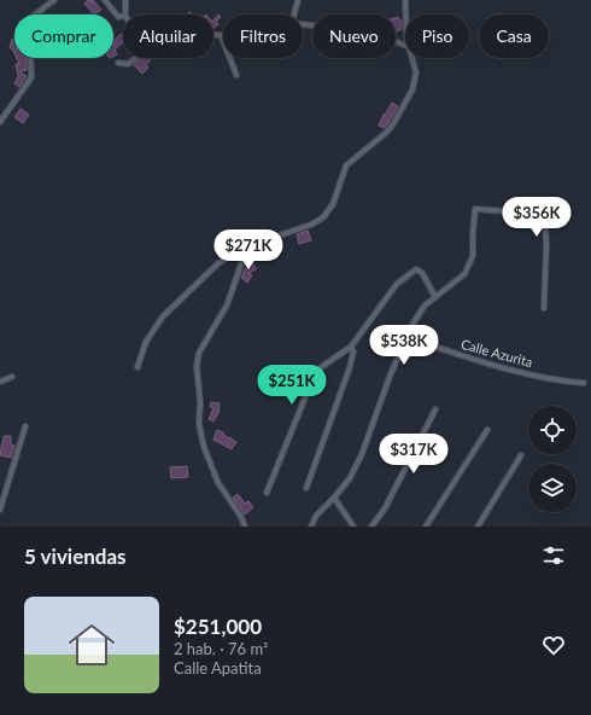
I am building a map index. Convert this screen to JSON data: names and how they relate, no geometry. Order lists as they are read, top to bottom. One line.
{"streets":{"street":["Calle Azurita"]},"page":{"chip":["Comprar","Alquilar","Filtros","Nuevo","Piso","Casa"],"price":["$356K","$271K","$538K","$251K","$317K"],"heading":"5 viviendas","list":[{"name":"$251,000","note":"2 hab. · 76 m² · Calle Apatita"}]}}
